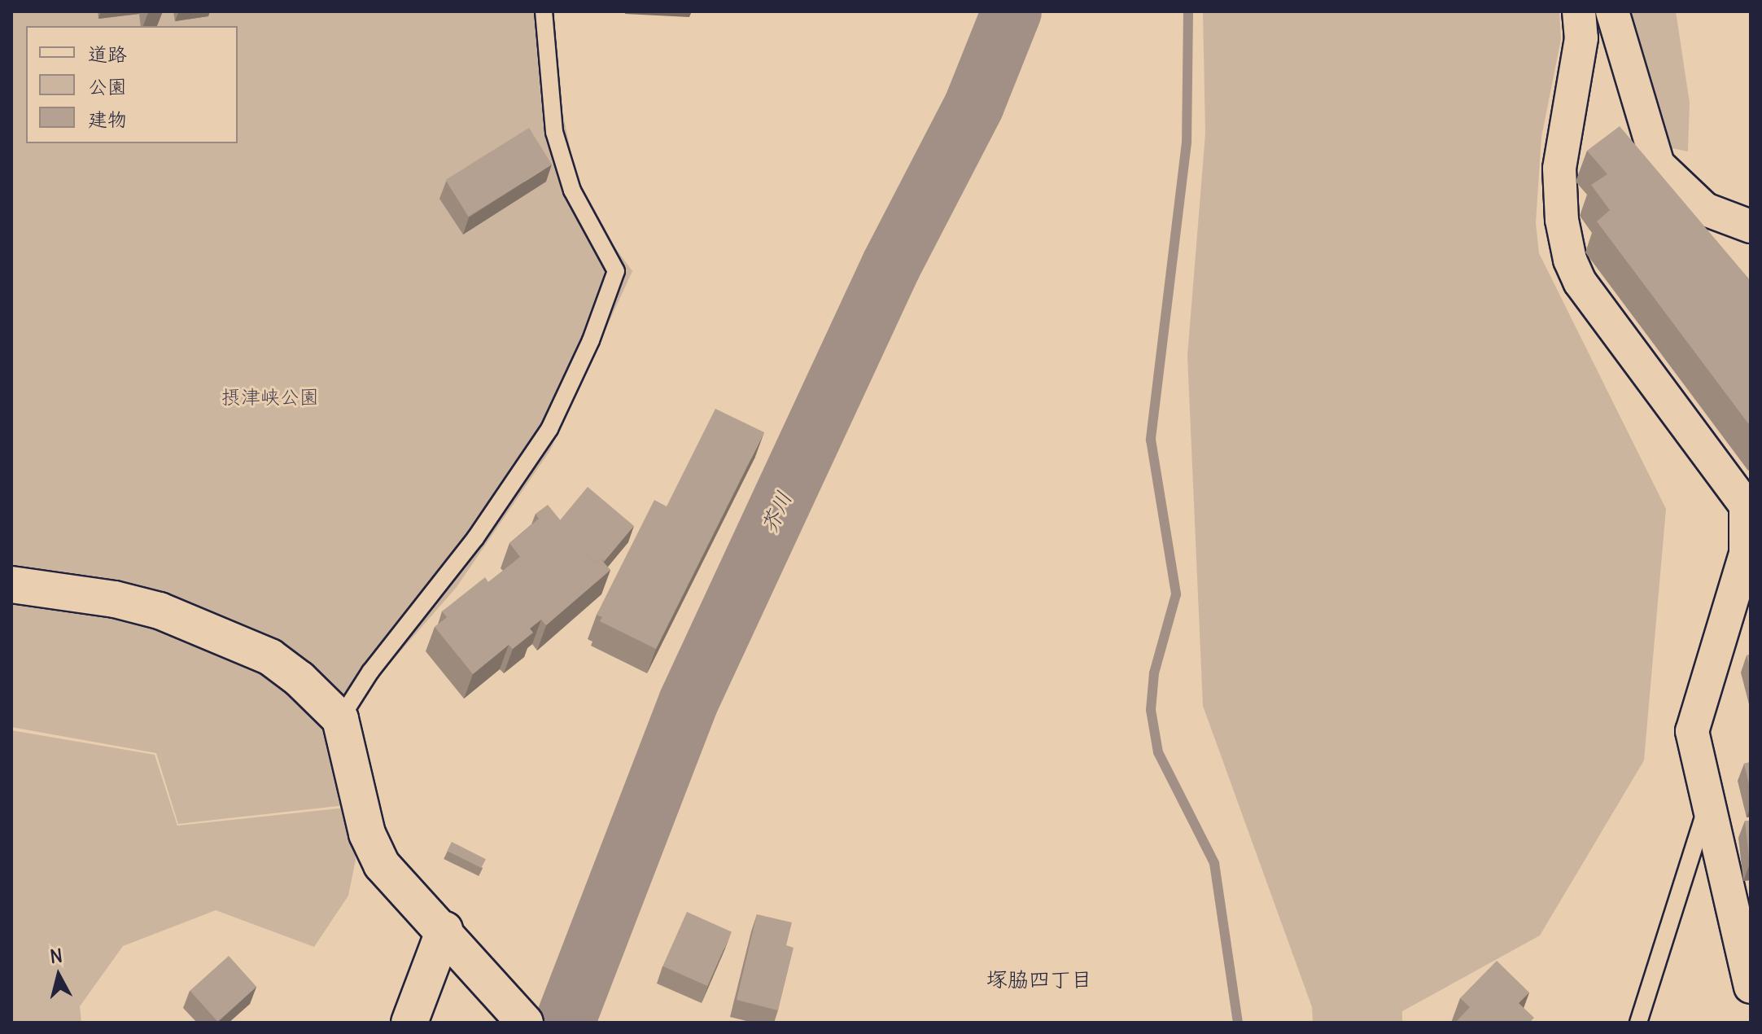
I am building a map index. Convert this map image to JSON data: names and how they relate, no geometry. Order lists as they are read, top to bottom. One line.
{"districts":["塚脇四丁目"],"water":["芥川"],"parks":["摂津峡公園"],"legend":["道路","公園","建物"],"north":"top"}
